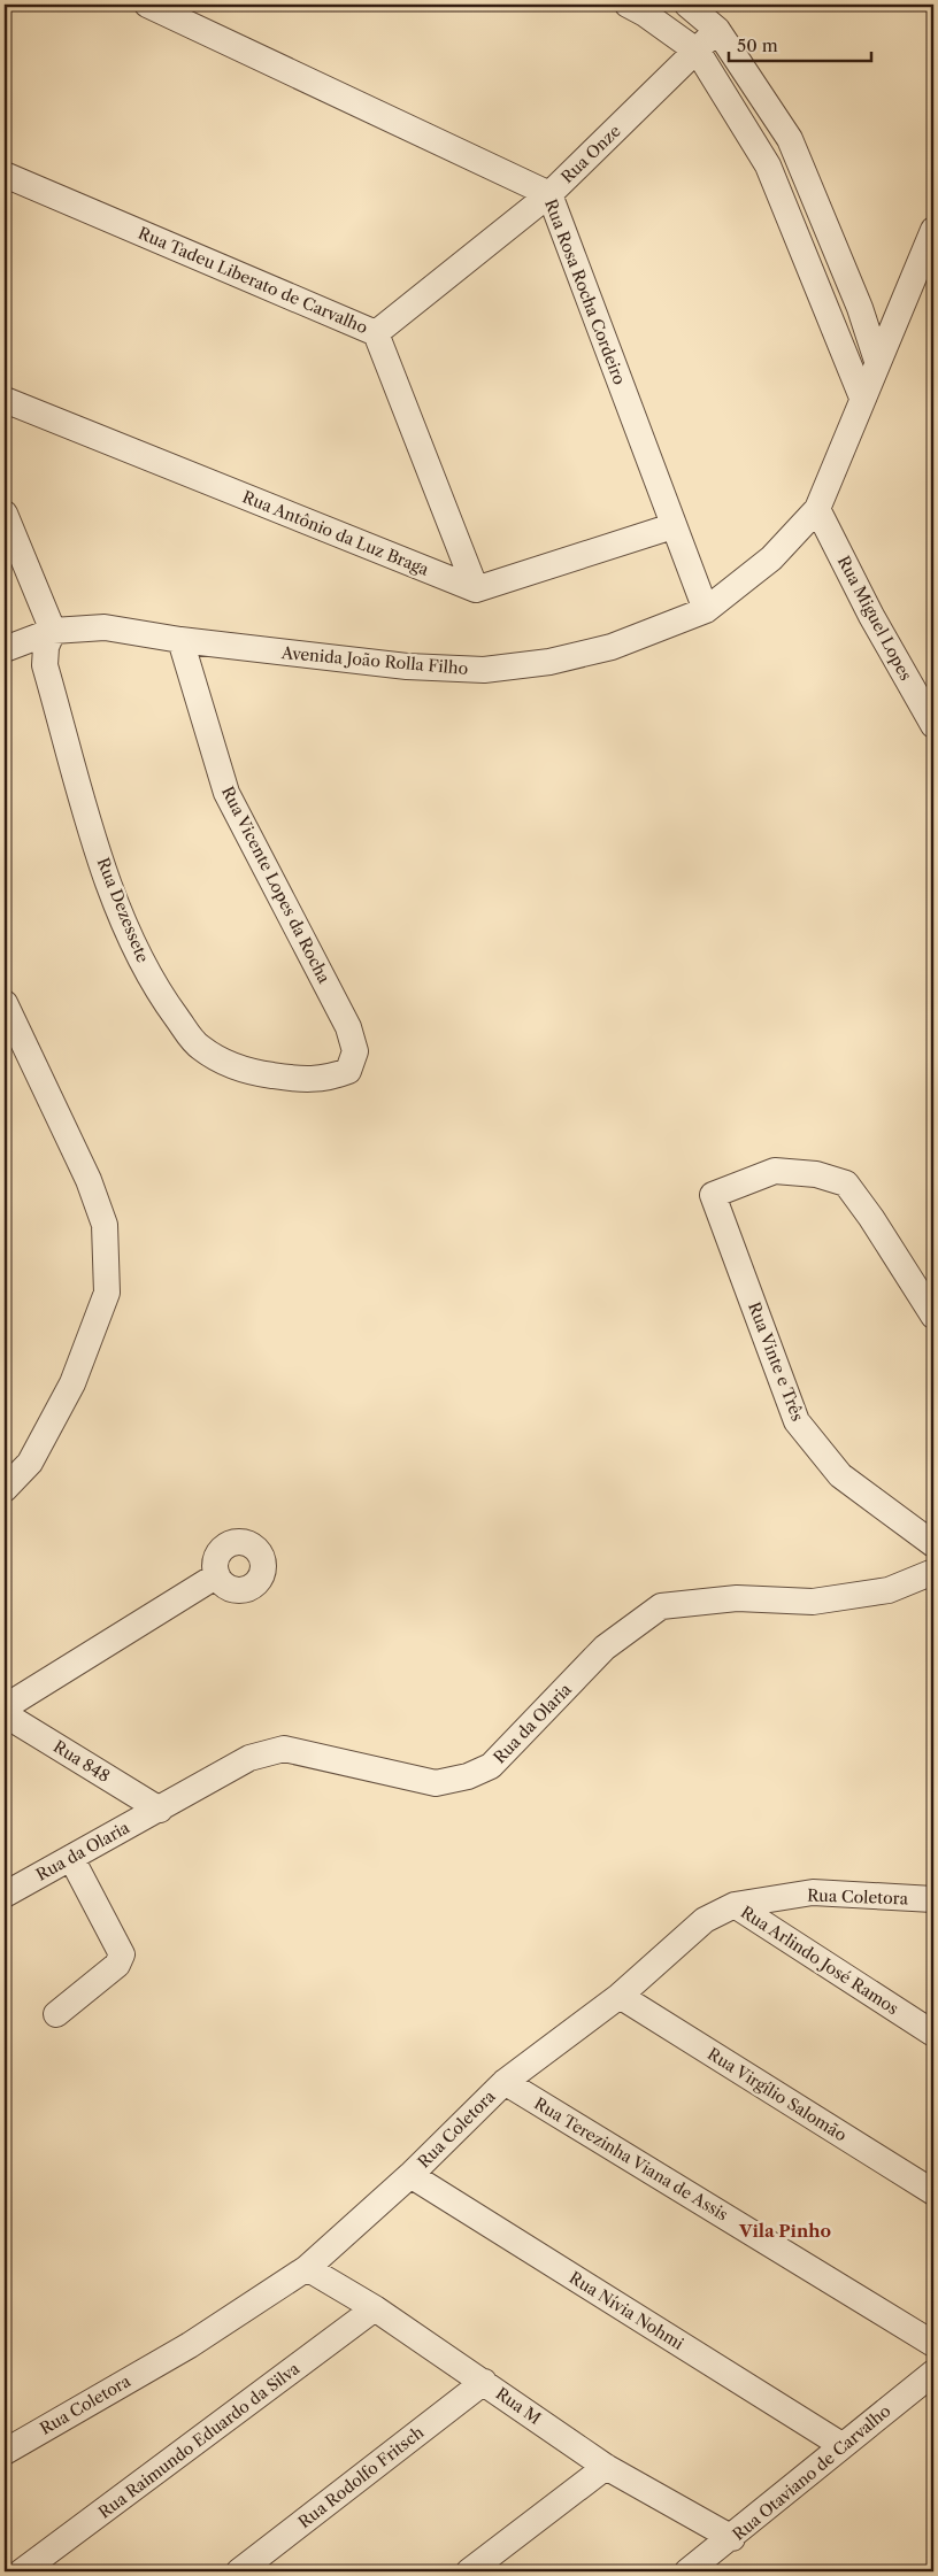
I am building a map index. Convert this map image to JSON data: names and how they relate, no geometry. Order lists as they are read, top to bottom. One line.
{"streets":{"street":["Rua Onze","Rua Tadeu Liberato de Carvalho","Rua Rosa Rocha Cordeiro","Rua Antônio da Luz Braga","Rua Miguel Lopes","Avenida João Rolla Filho","Rua Vicente Lopes da Rocha","Rua Dezessete","Rua Vinte e Três","Rua da Olaria","Rua 848","Rua Coletora","Rua Arlindo José Ramos","Rua Virgílio Salomão","Rua Terezinha Viana de Assis","Rua Nívia Nohmi","Rua M","Rua Raimundo Eduardo da Silva","Rua Otaviano de Carvalho","Rua Rodolfo Fritsch"]},"crossings":[["Rua Onze","Rua Tadeu Liberato de Carvalho"],["Rua Onze","Rua Rosa Rocha Cordeiro"],["Rua Tadeu Liberato de Carvalho","Rua Antônio da Luz Braga"],["Rua Rosa Rocha Cordeiro","Avenida João Rolla Filho"],["Rua Miguel Lopes","Avenida João Rolla Filho"],["Avenida João Rolla Filho","Rua Vicente Lopes da Rocha"],["Avenida João Rolla Filho","Rua Dezessete"],["Rua Vicente Lopes da Rocha","Rua Dezessete"],["Rua da Olaria","Rua 848"],["Rua Coletora","Rua Arlindo José Ramos"],["Rua Coletora","Rua Virgílio Salomão"],["Rua Coletora","Rua Terezinha Viana de Assis"],["Rua Coletora","Rua Nívia Nohmi"],["Rua Coletora","Rua M"],["Rua Nívia Nohmi","Rua Otaviano de Carvalho"],["Rua M","Rua Raimundo Eduardo da Silva"],["Rua M","Rua Otaviano de Carvalho"],["Rua M","Rua Rodolfo Fritsch"]],"districts":["Vila Pinho"],"scale_bar":"50 m"}
